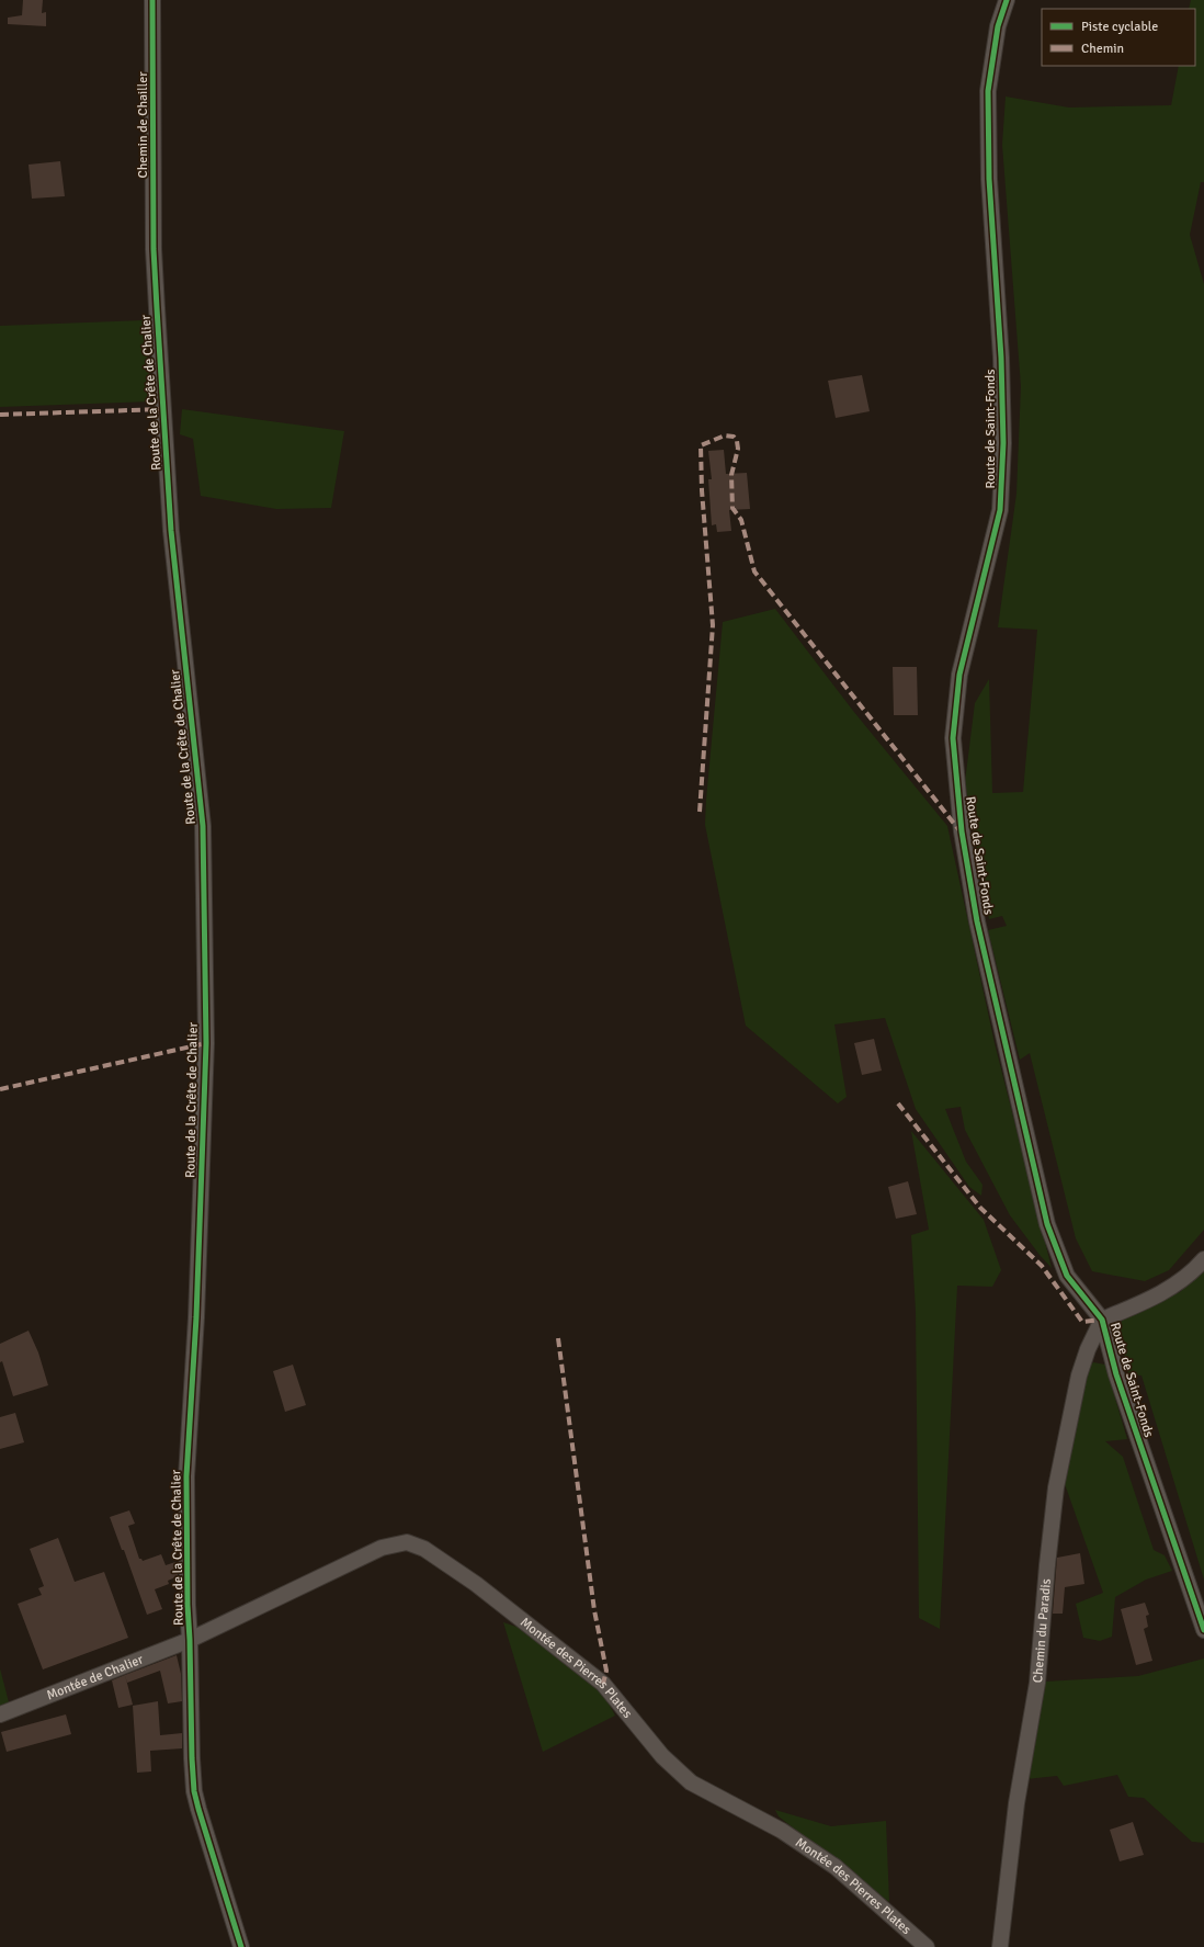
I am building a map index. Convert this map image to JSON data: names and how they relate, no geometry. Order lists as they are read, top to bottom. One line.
{"streets":{"street":["Chemin de Chailler","Route de la Crête de Chalier","Route de Saint-Fonds","Chemin du Paradis","Montée des Pierres Plates","Montée de Chalier"]},"crossings":[["Chemin de Chailler","Route de la Crête de Chalier"],["Route de la Crête de Chalier","Montée des Pierres Plates"],["Route de la Crête de Chalier","Montée de Chalier"],["Route de Saint-Fonds","Chemin du Paradis"],["Montée des Pierres Plates","Montée de Chalier"]],"legend":["Piste cyclable","Chemin"]}
